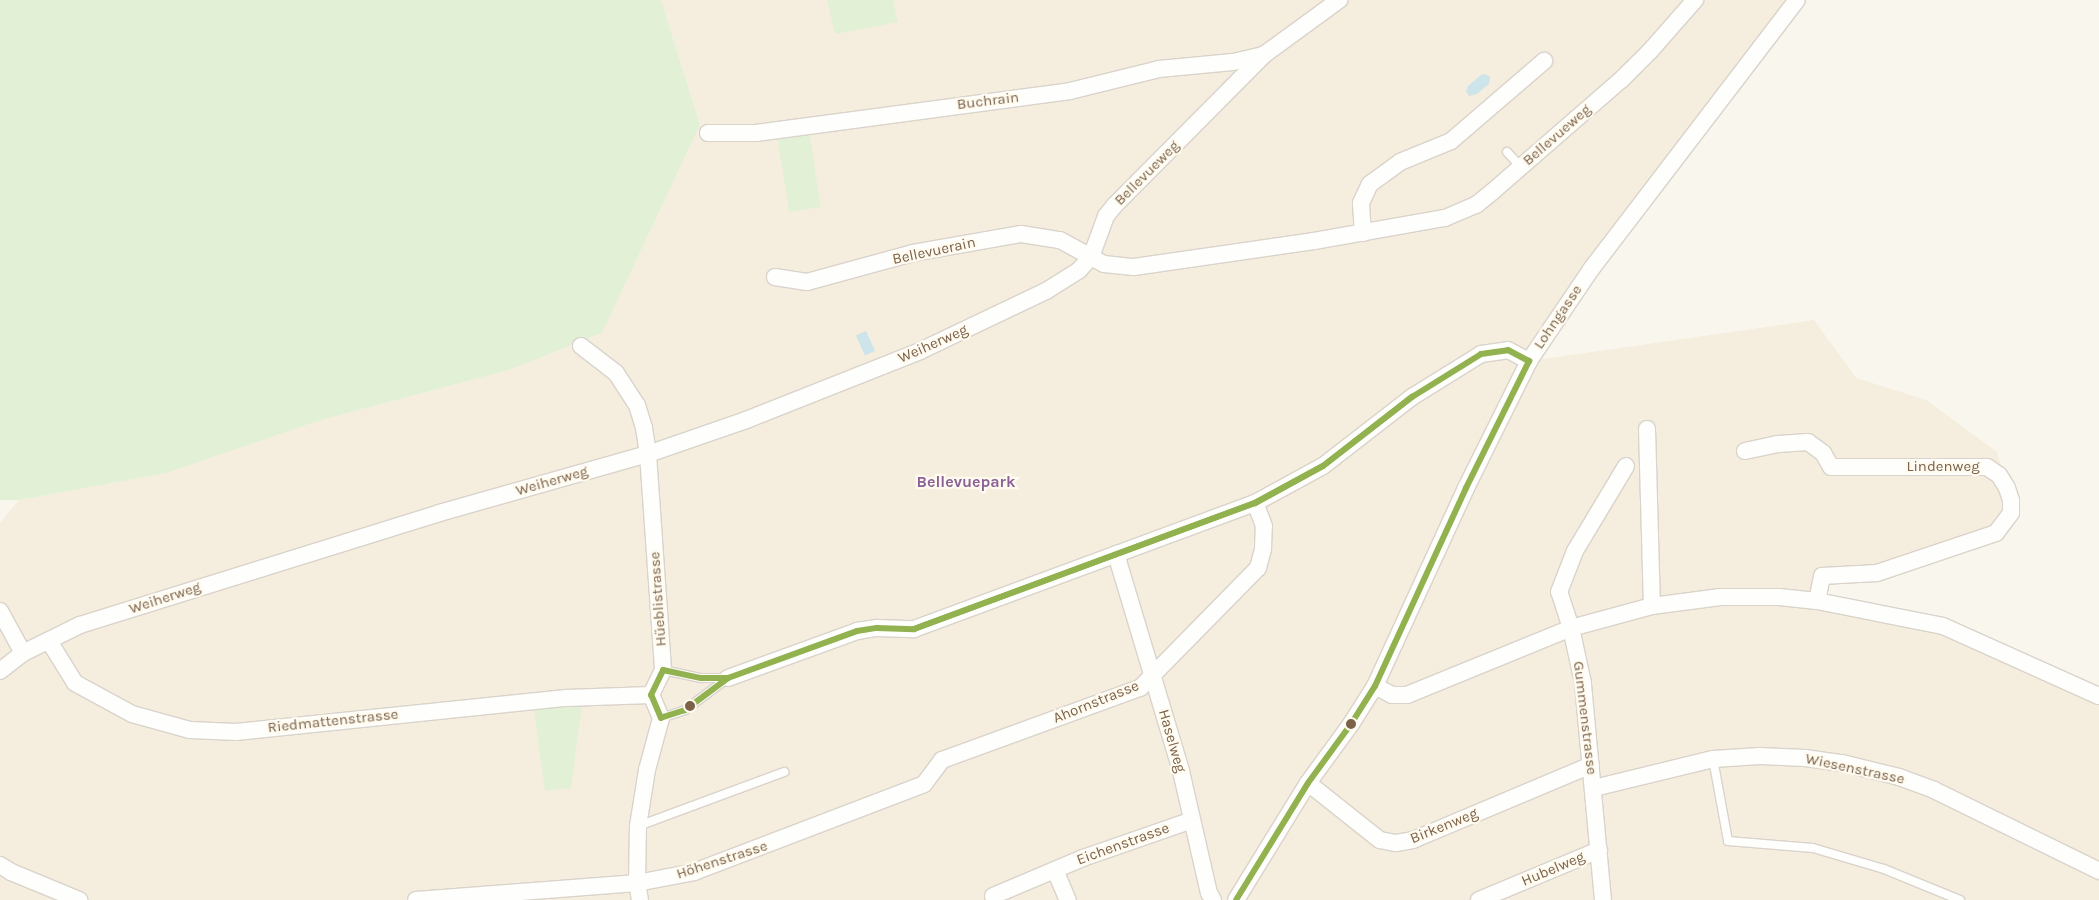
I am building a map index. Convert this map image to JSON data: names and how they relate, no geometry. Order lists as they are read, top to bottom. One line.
{"streets":{"street":["Buchrain","Bellevueweg","Bellevuerain","Lohngasse","Weiherweg","Lindenweg","Hüeblistrasse","Ahornstrasse","Gummenstrasse","Riedmattenstrasse","Haselweg","Wiesenstrasse","Birkenweg","Eichenstrasse","Höhenstrasse","Hubelweg"]},"crossings":[["Buchrain","Bellevueweg"],["Bellevueweg","Bellevuerain"],["Bellevueweg","Weiherweg"],["Bellevuerain","Weiherweg"],["Lohngasse","Birkenweg"],["Weiherweg","Hüeblistrasse"],["Weiherweg","Riedmattenstrasse"],["Hüeblistrasse","Riedmattenstrasse"],["Ahornstrasse","Haselweg"],["Ahornstrasse","Höhenstrasse"],["Gummenstrasse","Wiesenstrasse"],["Gummenstrasse","Birkenweg"],["Gummenstrasse","Hubelweg"],["Haselweg","Eichenstrasse"]],"districts":["Bellevuepark"]}
